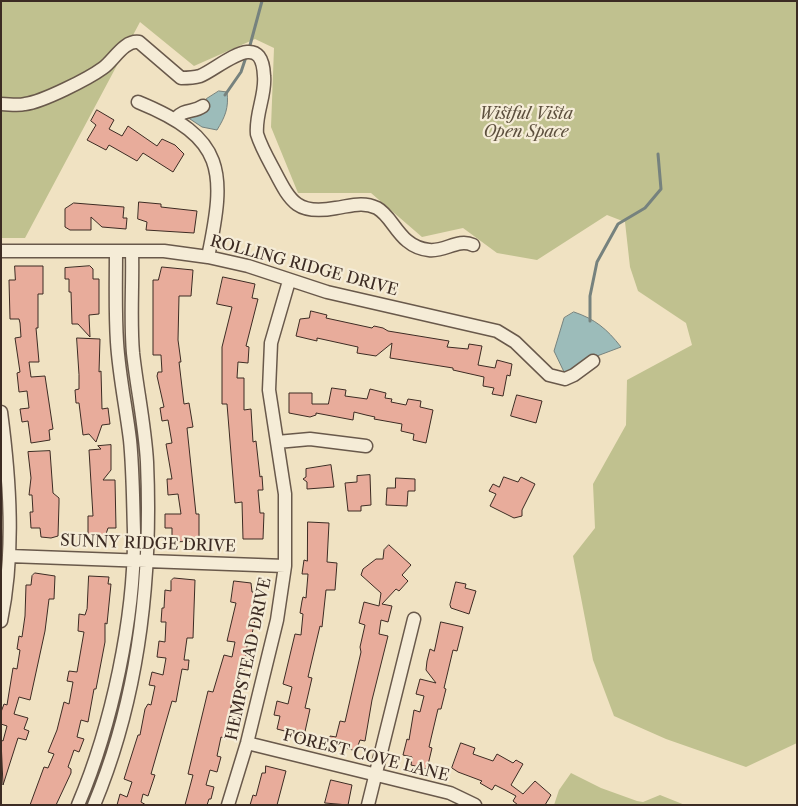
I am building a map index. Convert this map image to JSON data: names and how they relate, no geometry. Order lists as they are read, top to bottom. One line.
{"streets":{"street":["ROLLING RIDGE DRIVE","SUNNY RIDGE DRIVE","HEMPSTEAD DRIVE","FOREST COVE LANE"]},"crossings":[["ROLLING RIDGE DRIVE","HEMPSTEAD DRIVE"],["SUNNY RIDGE DRIVE","HEMPSTEAD DRIVE"],["HEMPSTEAD DRIVE","FOREST COVE LANE"]],"parks":["Wistful Vista Open Space"]}
